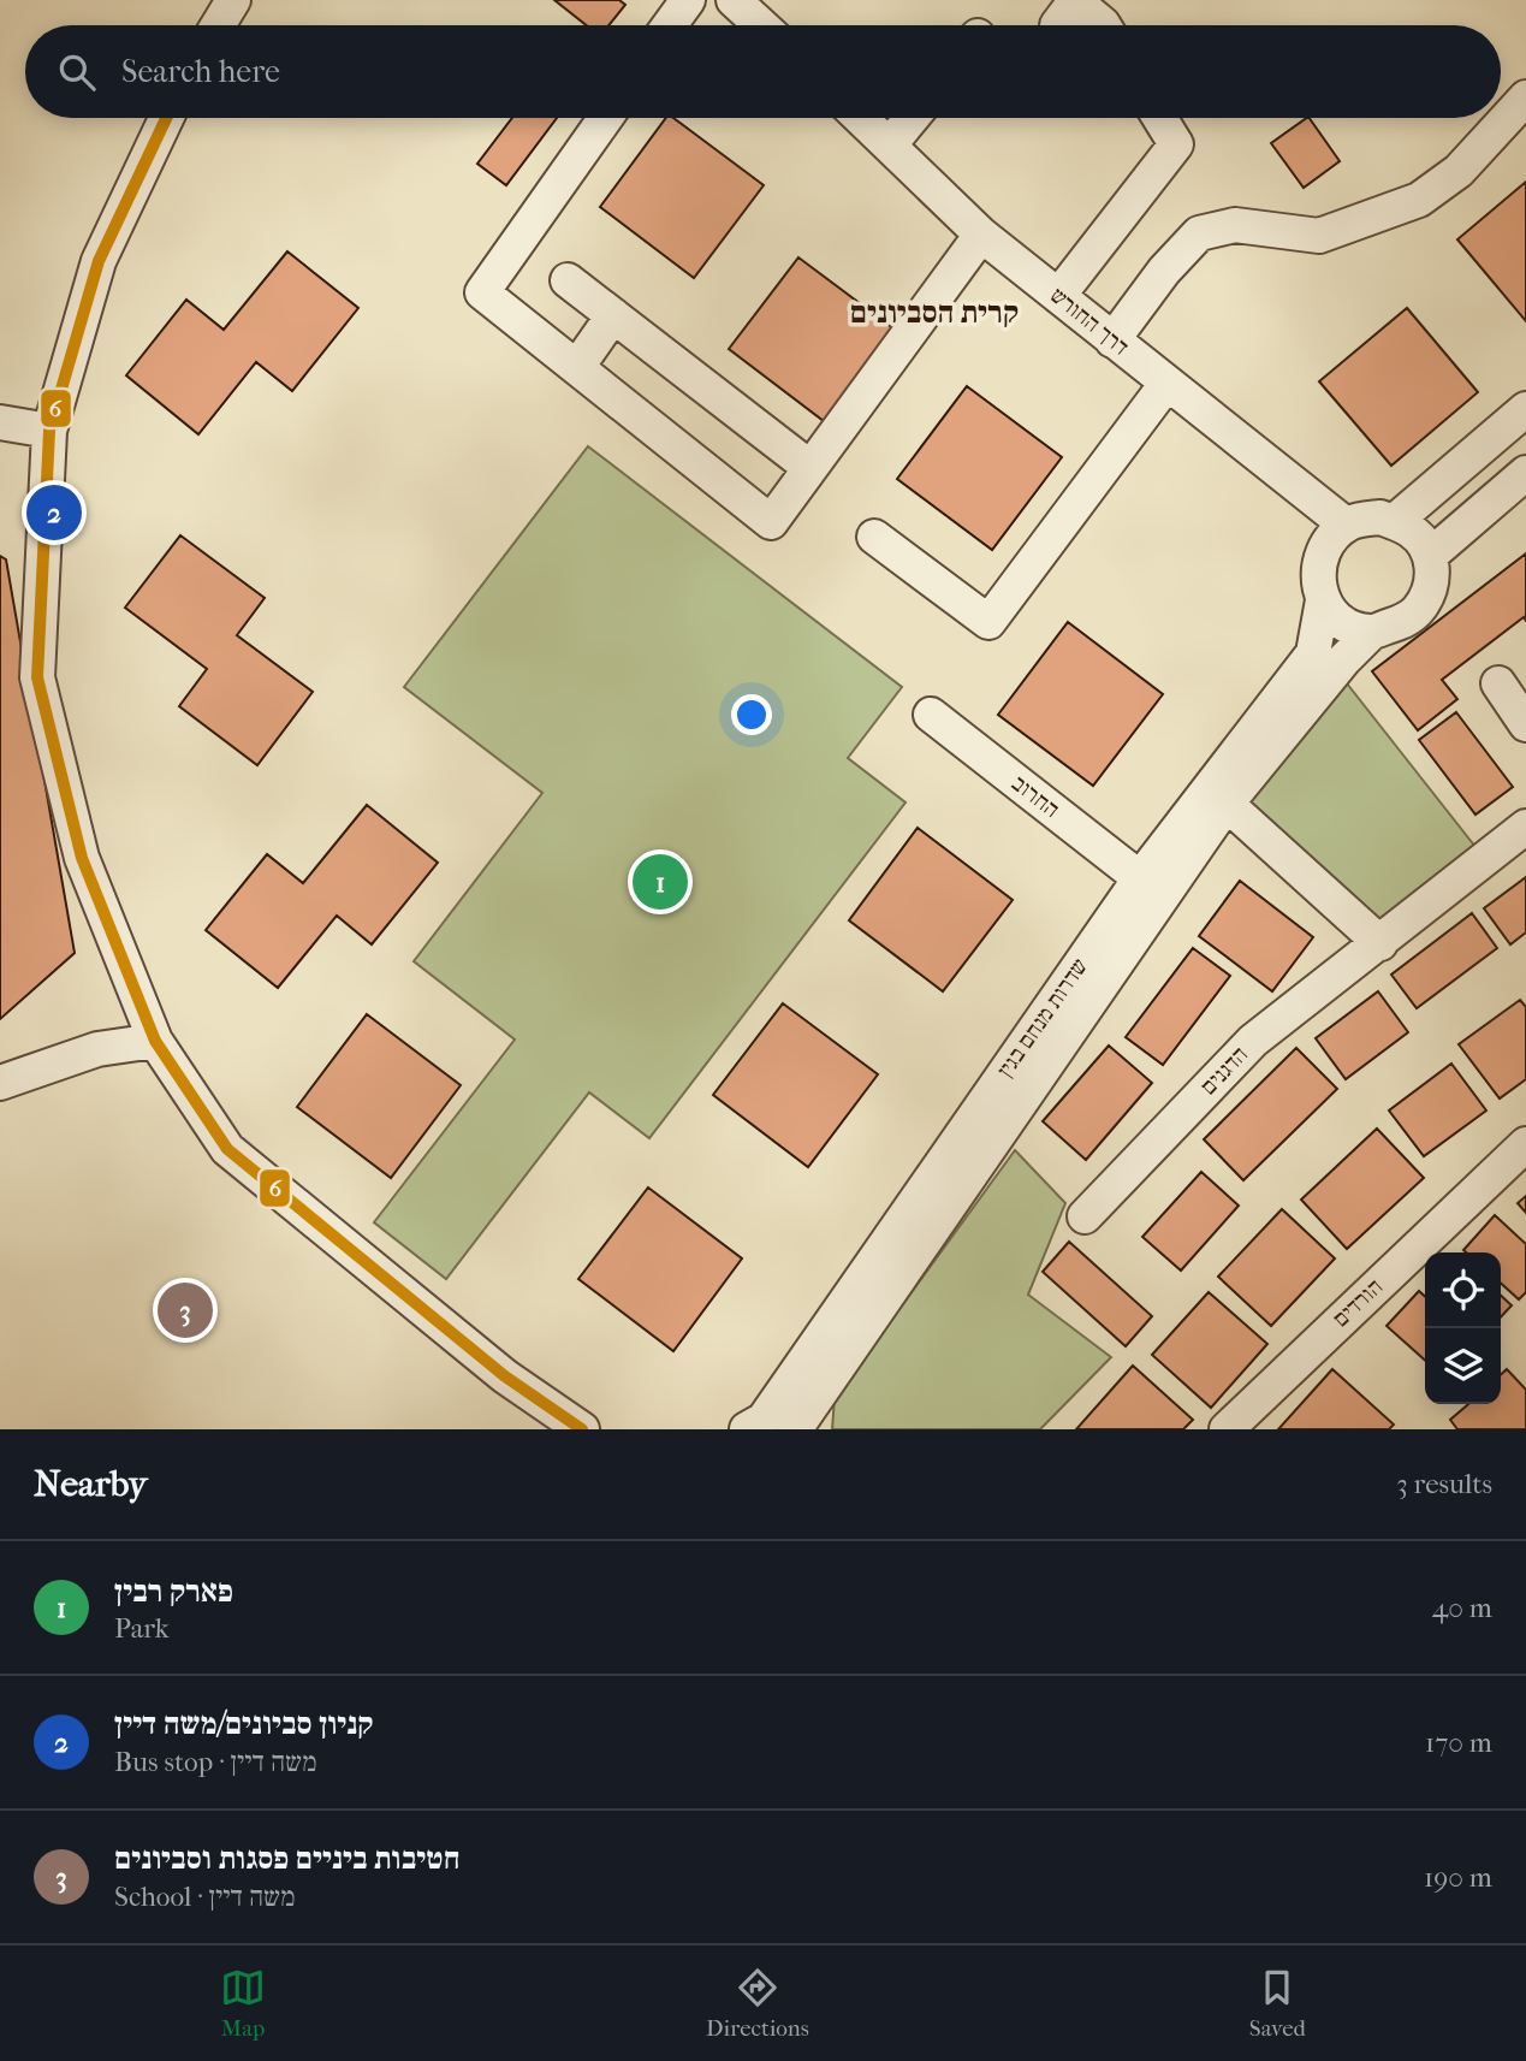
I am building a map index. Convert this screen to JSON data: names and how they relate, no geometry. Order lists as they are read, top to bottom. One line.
{"streets":{"street":["דרך החורש","החרוב","שדרות מנחם בגין","הדגנים","הורדים"]},"crossings":[["דרך החורש","שדרות מנחם בגין"],["החרוב","שדרות מנחם בגין"]],"districts":["קרית הסביונים"],"lines":["transit line 6"],"page":{"search":"Search here","pins":["2","1","3"],"heading":["Nearby","3 results"],"list":[{"mark":"1","name":"פארק רבין","note":"Park","value":"40 m"},{"mark":"2","name":"קניון סביונים/משה דיין","note":"Bus stop · משה דיין","value":"170 m"},{"mark":"3","name":"חטיבות ביניים פסגות וסביונים","note":"School · משה דיין","value":"190 m"}],"nav":["Map","Directions","Saved"]}}
